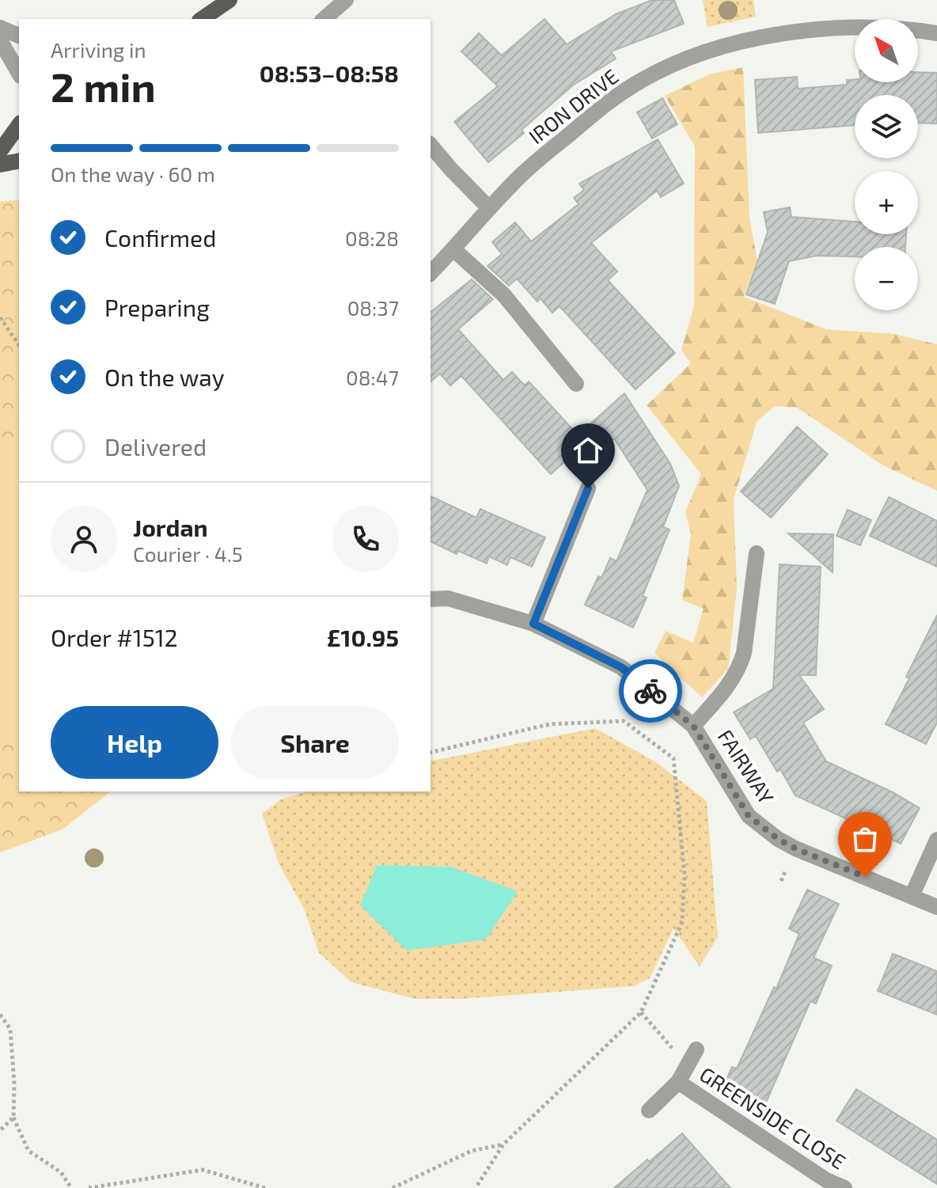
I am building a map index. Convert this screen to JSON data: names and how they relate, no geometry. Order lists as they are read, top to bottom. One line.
{"streets":{"street":["IRON DRIVE","FAIRWAY","GREENSIDE CLOSE"]},"north":"top left","page":{"map_buttons":["+","−"],"heading":["2 min","Arriving in","08:53–08:58"],"panel":["Jordan","Courier · 4.5","Order #1512","£10.95"],"bar":"On the way · 60 m","list":[["Confirmed","08:28"],["Preparing","08:37"],["On the way","08:47"],"Delivered"],"buttons":["Help","Share"]}}
